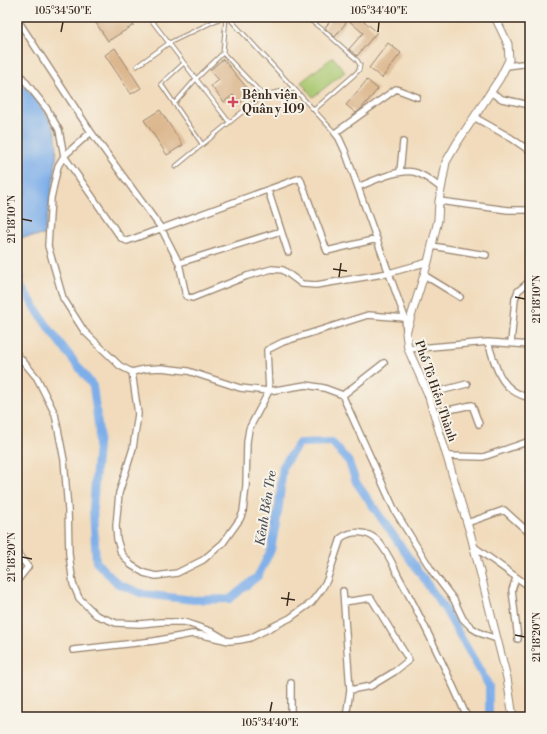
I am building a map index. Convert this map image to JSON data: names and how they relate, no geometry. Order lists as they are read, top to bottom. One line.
{"streets":{"street":["Phố Tô Hiến Thành"]},"water":["Kênh Bến Tre"],"places":{"health":["Bệnh viện Quân y 109"]},"coordinates":["105°34'50\"E","105°34'40\"E","21°18'10\"N","21°18'20\"N"]}
